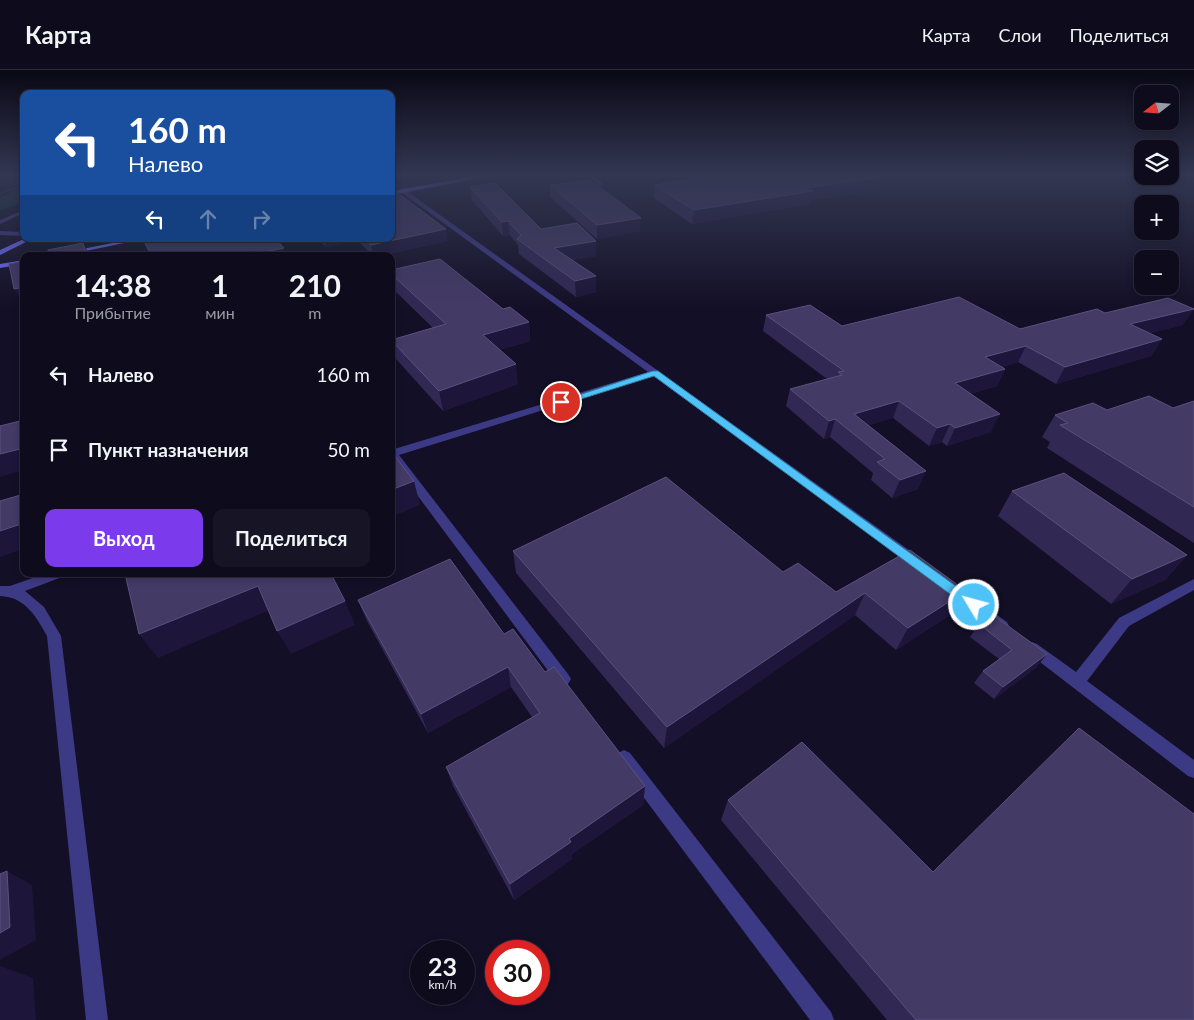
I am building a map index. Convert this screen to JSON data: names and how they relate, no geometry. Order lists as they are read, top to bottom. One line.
{"north":"left","page":{"header":"Карта","nav":["Карта","Слои","Поделиться"],"map_buttons":["+","−"],"turn":["160 m","Налево"],"eta":["14:38","Прибытие","1","мин","210","m"],"list":[{"name":"Налево","value":"160 m"},{"name":"Пункт назначения","value":"50 m"}],"buttons":["Выход","Поделиться"],"speed":"23 km/h","limit":"30"}}
